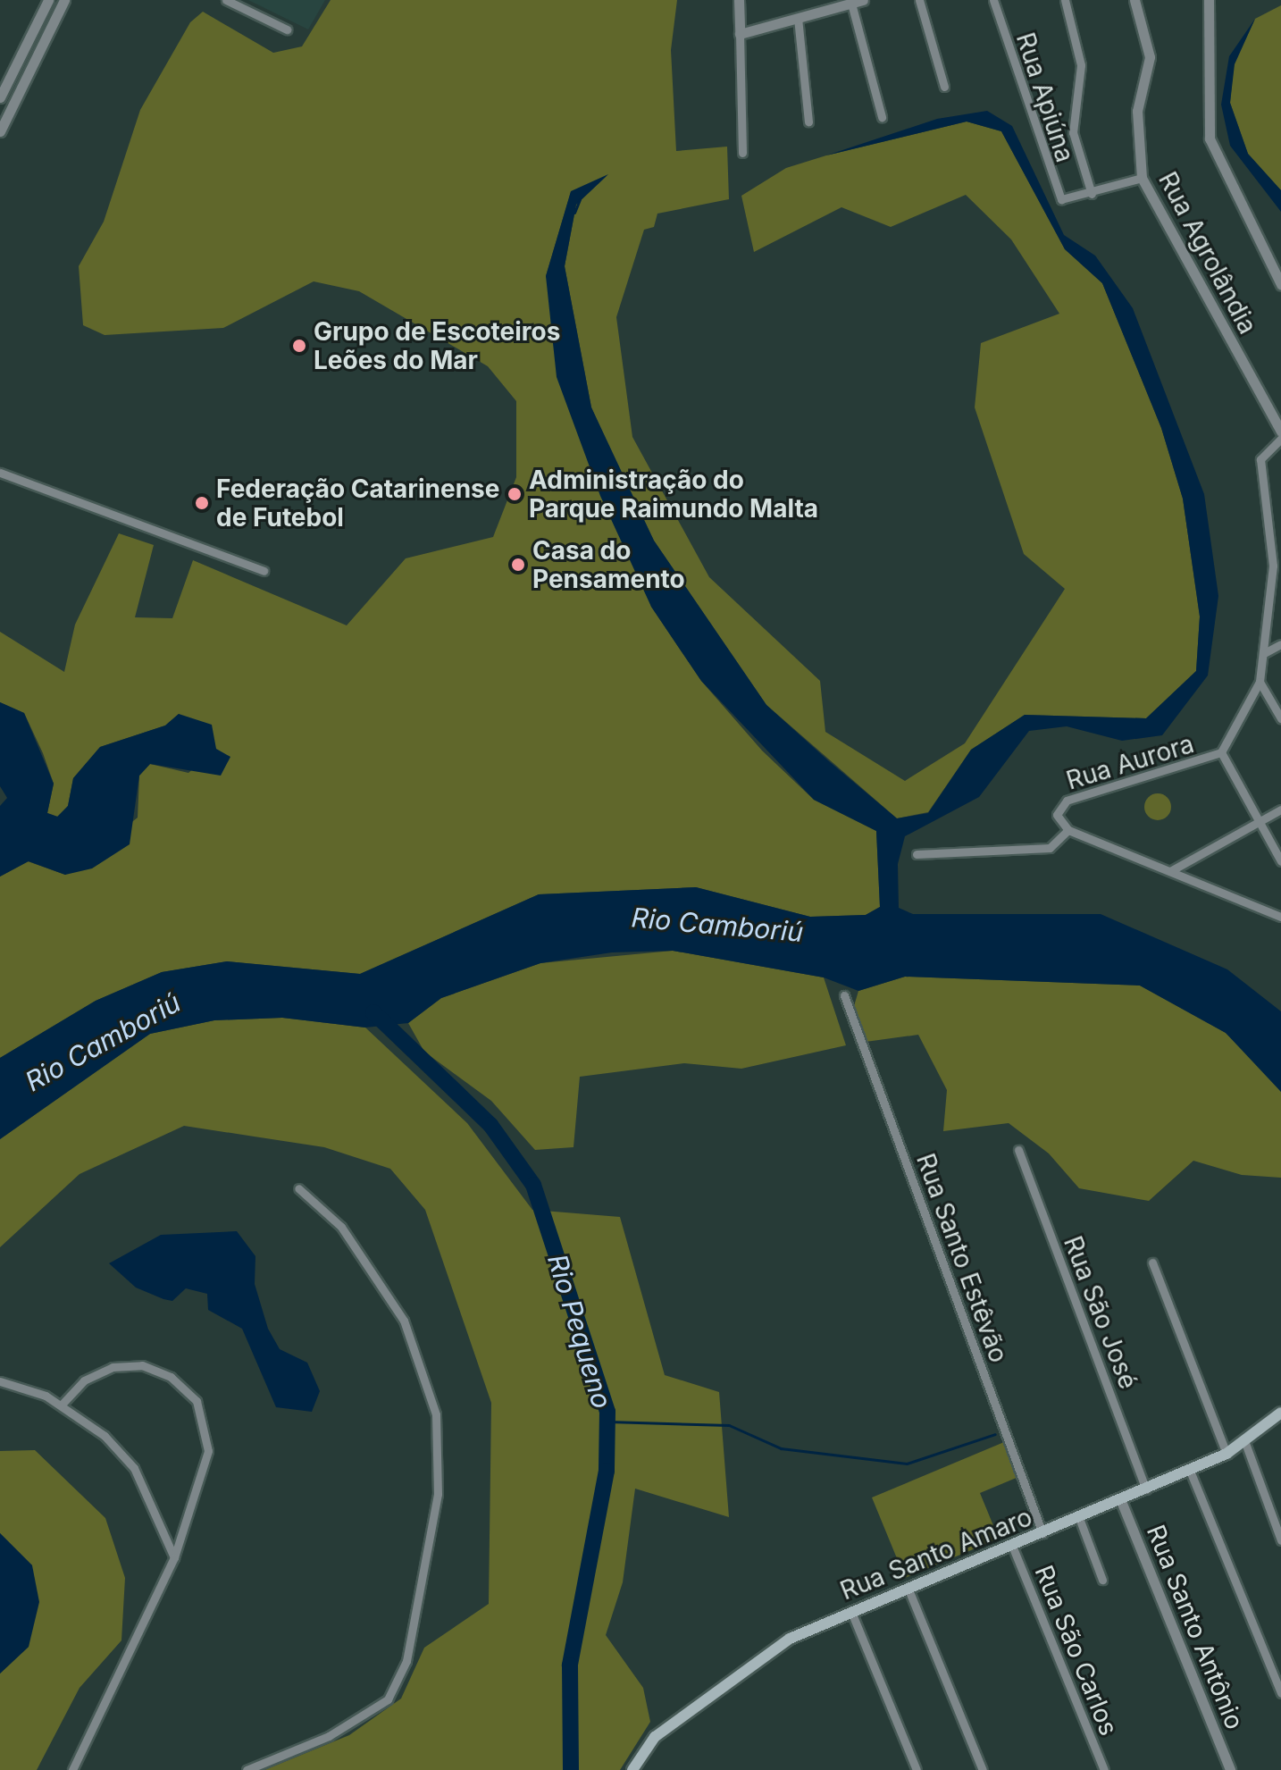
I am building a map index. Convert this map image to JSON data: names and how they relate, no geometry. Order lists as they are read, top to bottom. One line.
{"streets":{"main road":["Rua Santo Amaro"],"street":["Rua Apiúna","Rua Agrolândia","Rua Aurora","Rua Santo Estêvão","Rua São José","Rua Santo Antônio","Rua São Carlos"]},"crossings":[["Rua Santo Estêvão","Rua Santo Amaro"],["Rua São José","Rua Santo Amaro"],["Rua Santo Amaro","Rua Santo Antônio"],["Rua Santo Amaro","Rua São Carlos"]],"water":["Rio Camboriú","Rio Pequeno"],"places":["Grupo de Escoteiros Leões do Mar","Administração do Parque Raimundo Malta","Federação Catarinense de Futebol","Casa do Pensamento"]}
